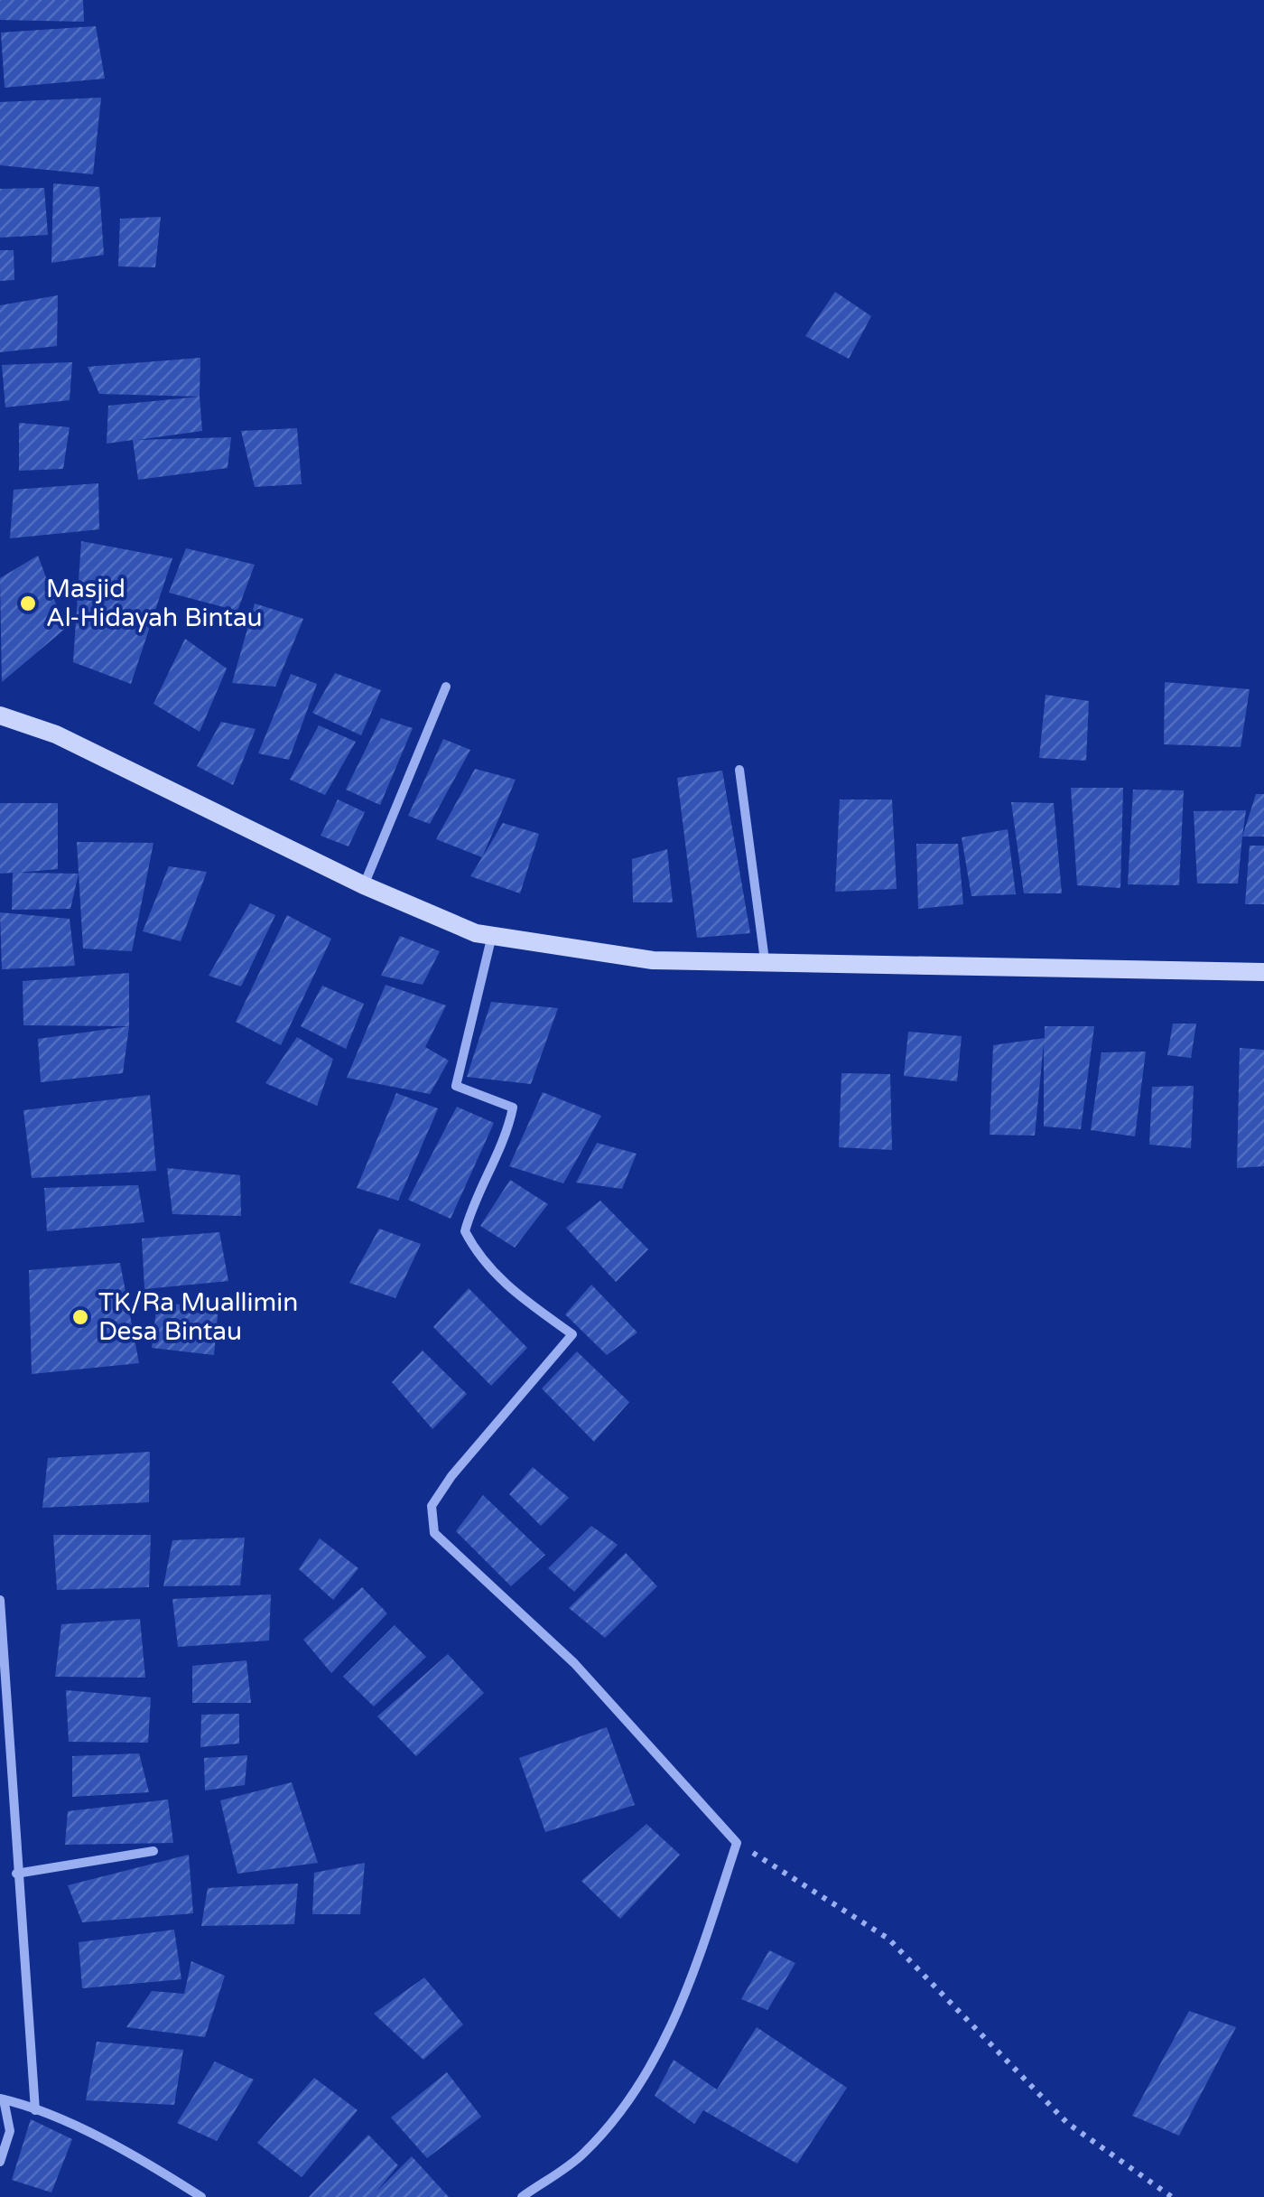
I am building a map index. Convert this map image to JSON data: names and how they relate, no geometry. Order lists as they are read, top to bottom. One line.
{"places":["Masjid Al-Hidayah Bintau","TK/Ra Muallimin Desa Bintau"]}
